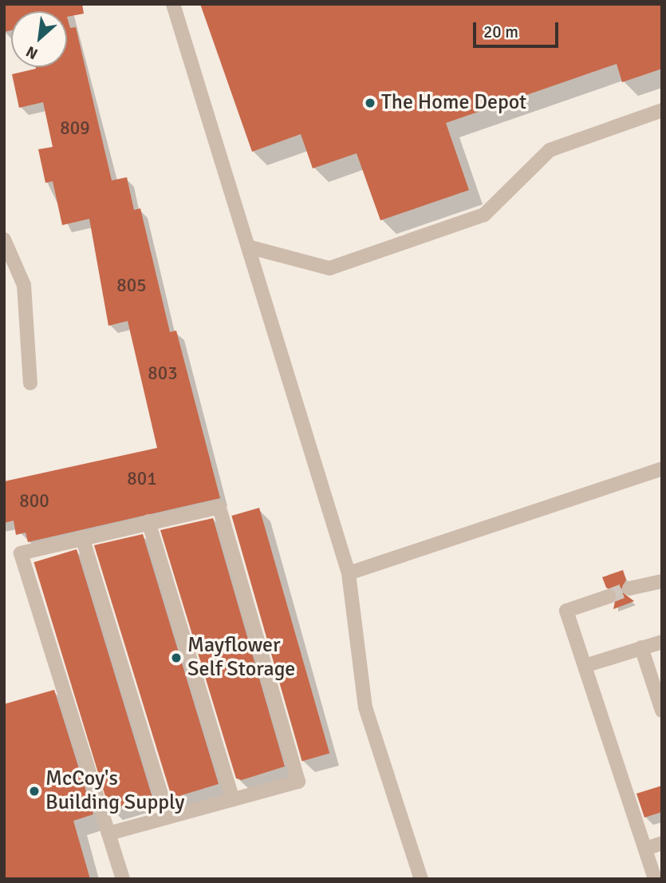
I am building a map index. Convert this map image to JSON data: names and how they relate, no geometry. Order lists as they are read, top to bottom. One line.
{"places":["The Home Depot","Mayflower Self Storage","McCoy's Building Supply"],"house_numbers":["809","805","803","801","800"],"scale_bar":"20 m","north":"bottom left"}
